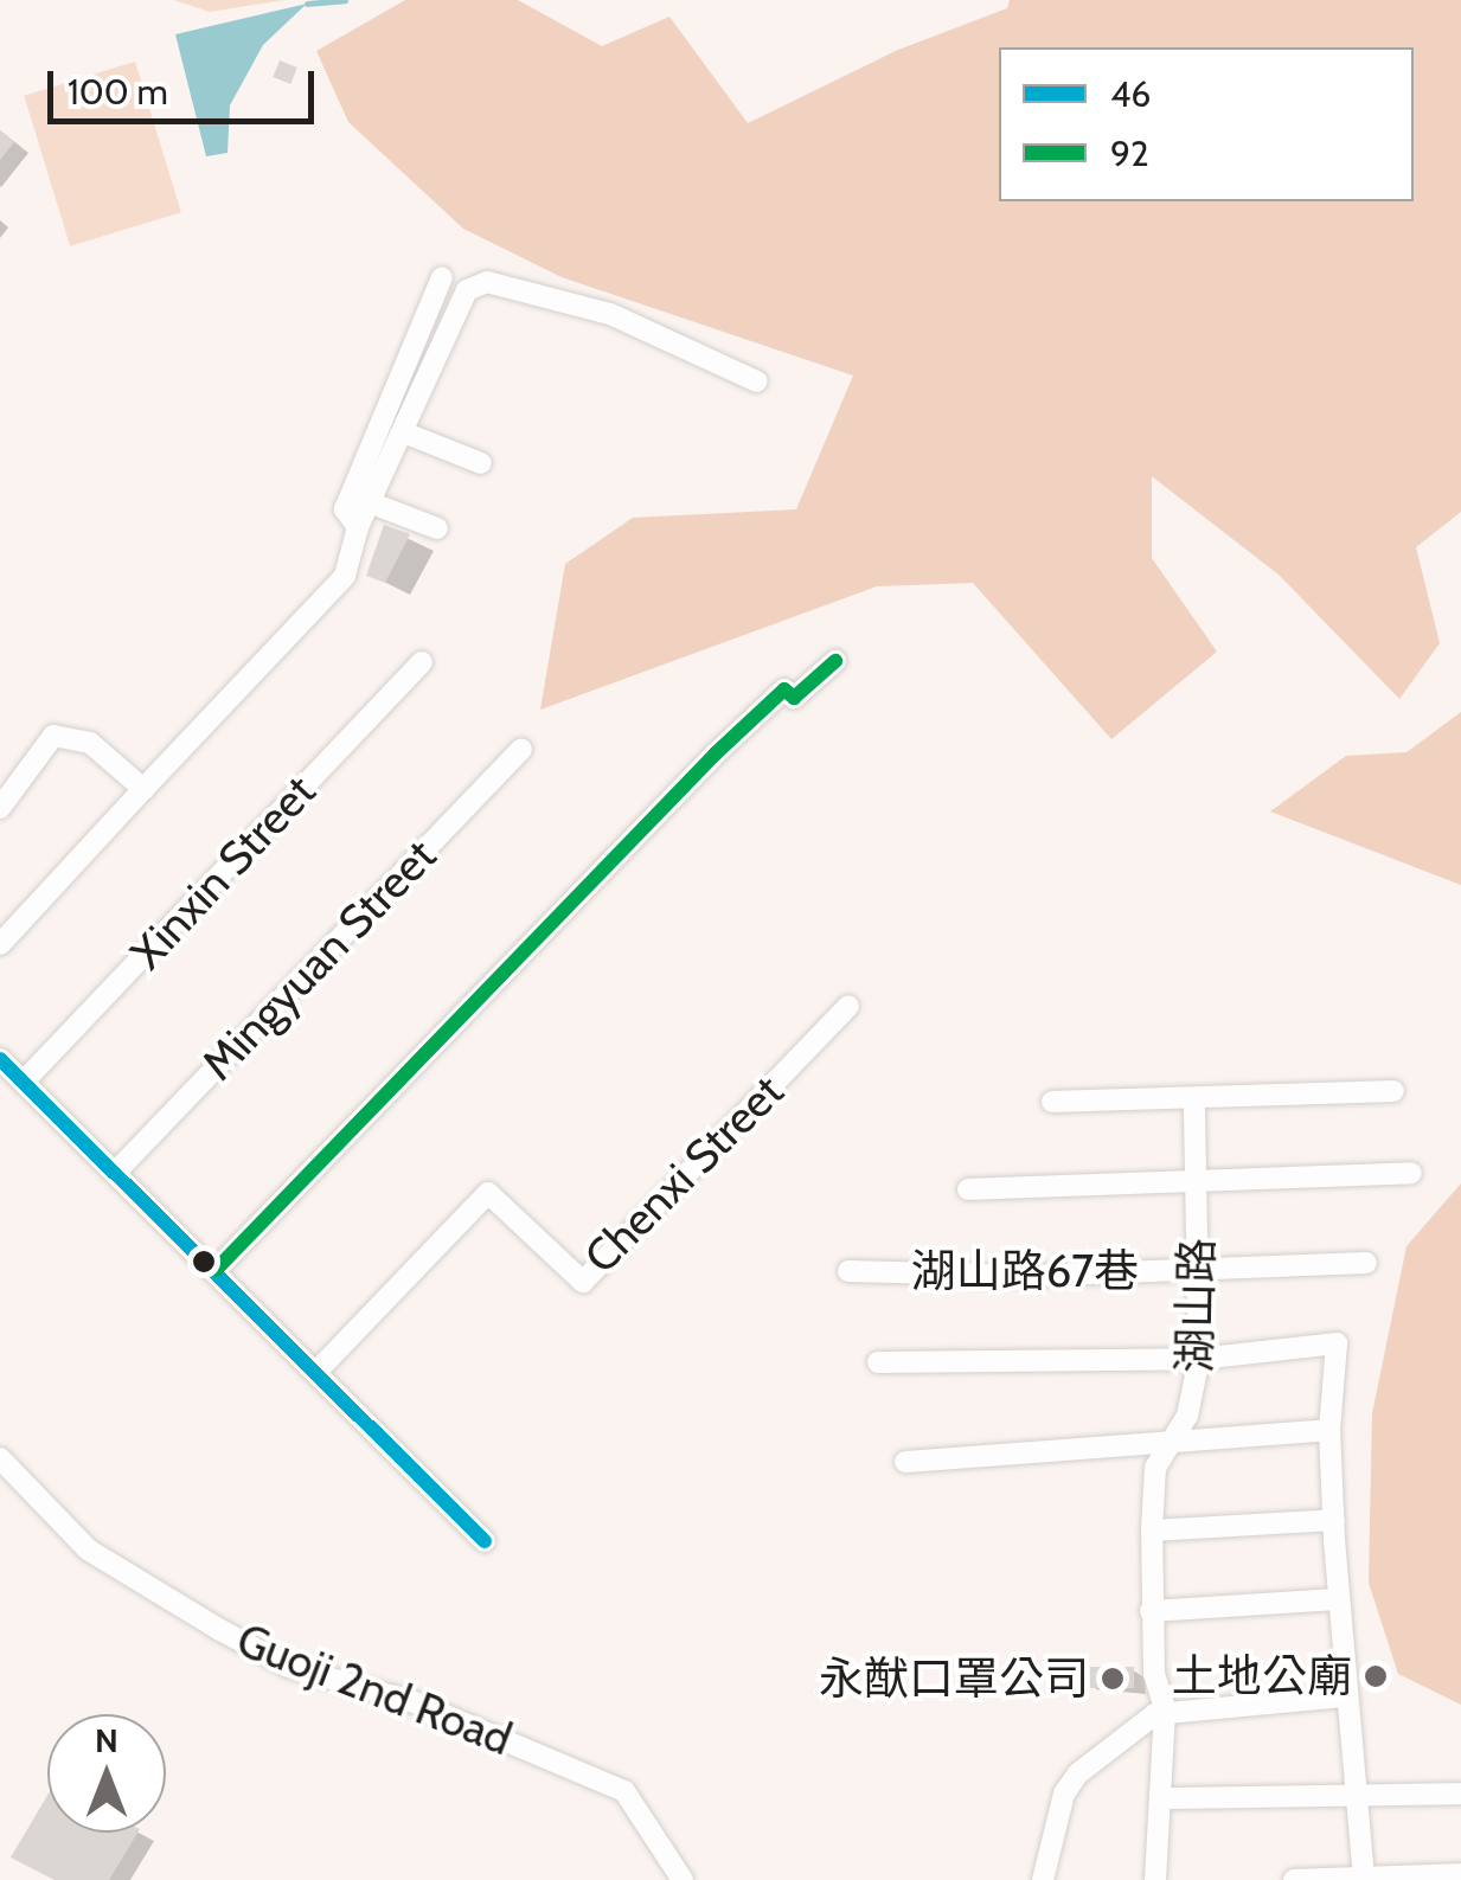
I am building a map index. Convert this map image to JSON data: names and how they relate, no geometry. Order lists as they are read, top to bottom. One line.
{"streets":{"street":["Xinxin Street","Mingyuan Street","Chenxi Street","湖山路67巷","湖山路","Guoji 2nd Road"]},"crossings":[["湖山路67巷","湖山路"]],"places":["土地公廟","永猷口罩公司"],"lines":["transit line 92","transit line 46"],"legend":["46","92"],"scale_bar":"100 m","north":"top"}
